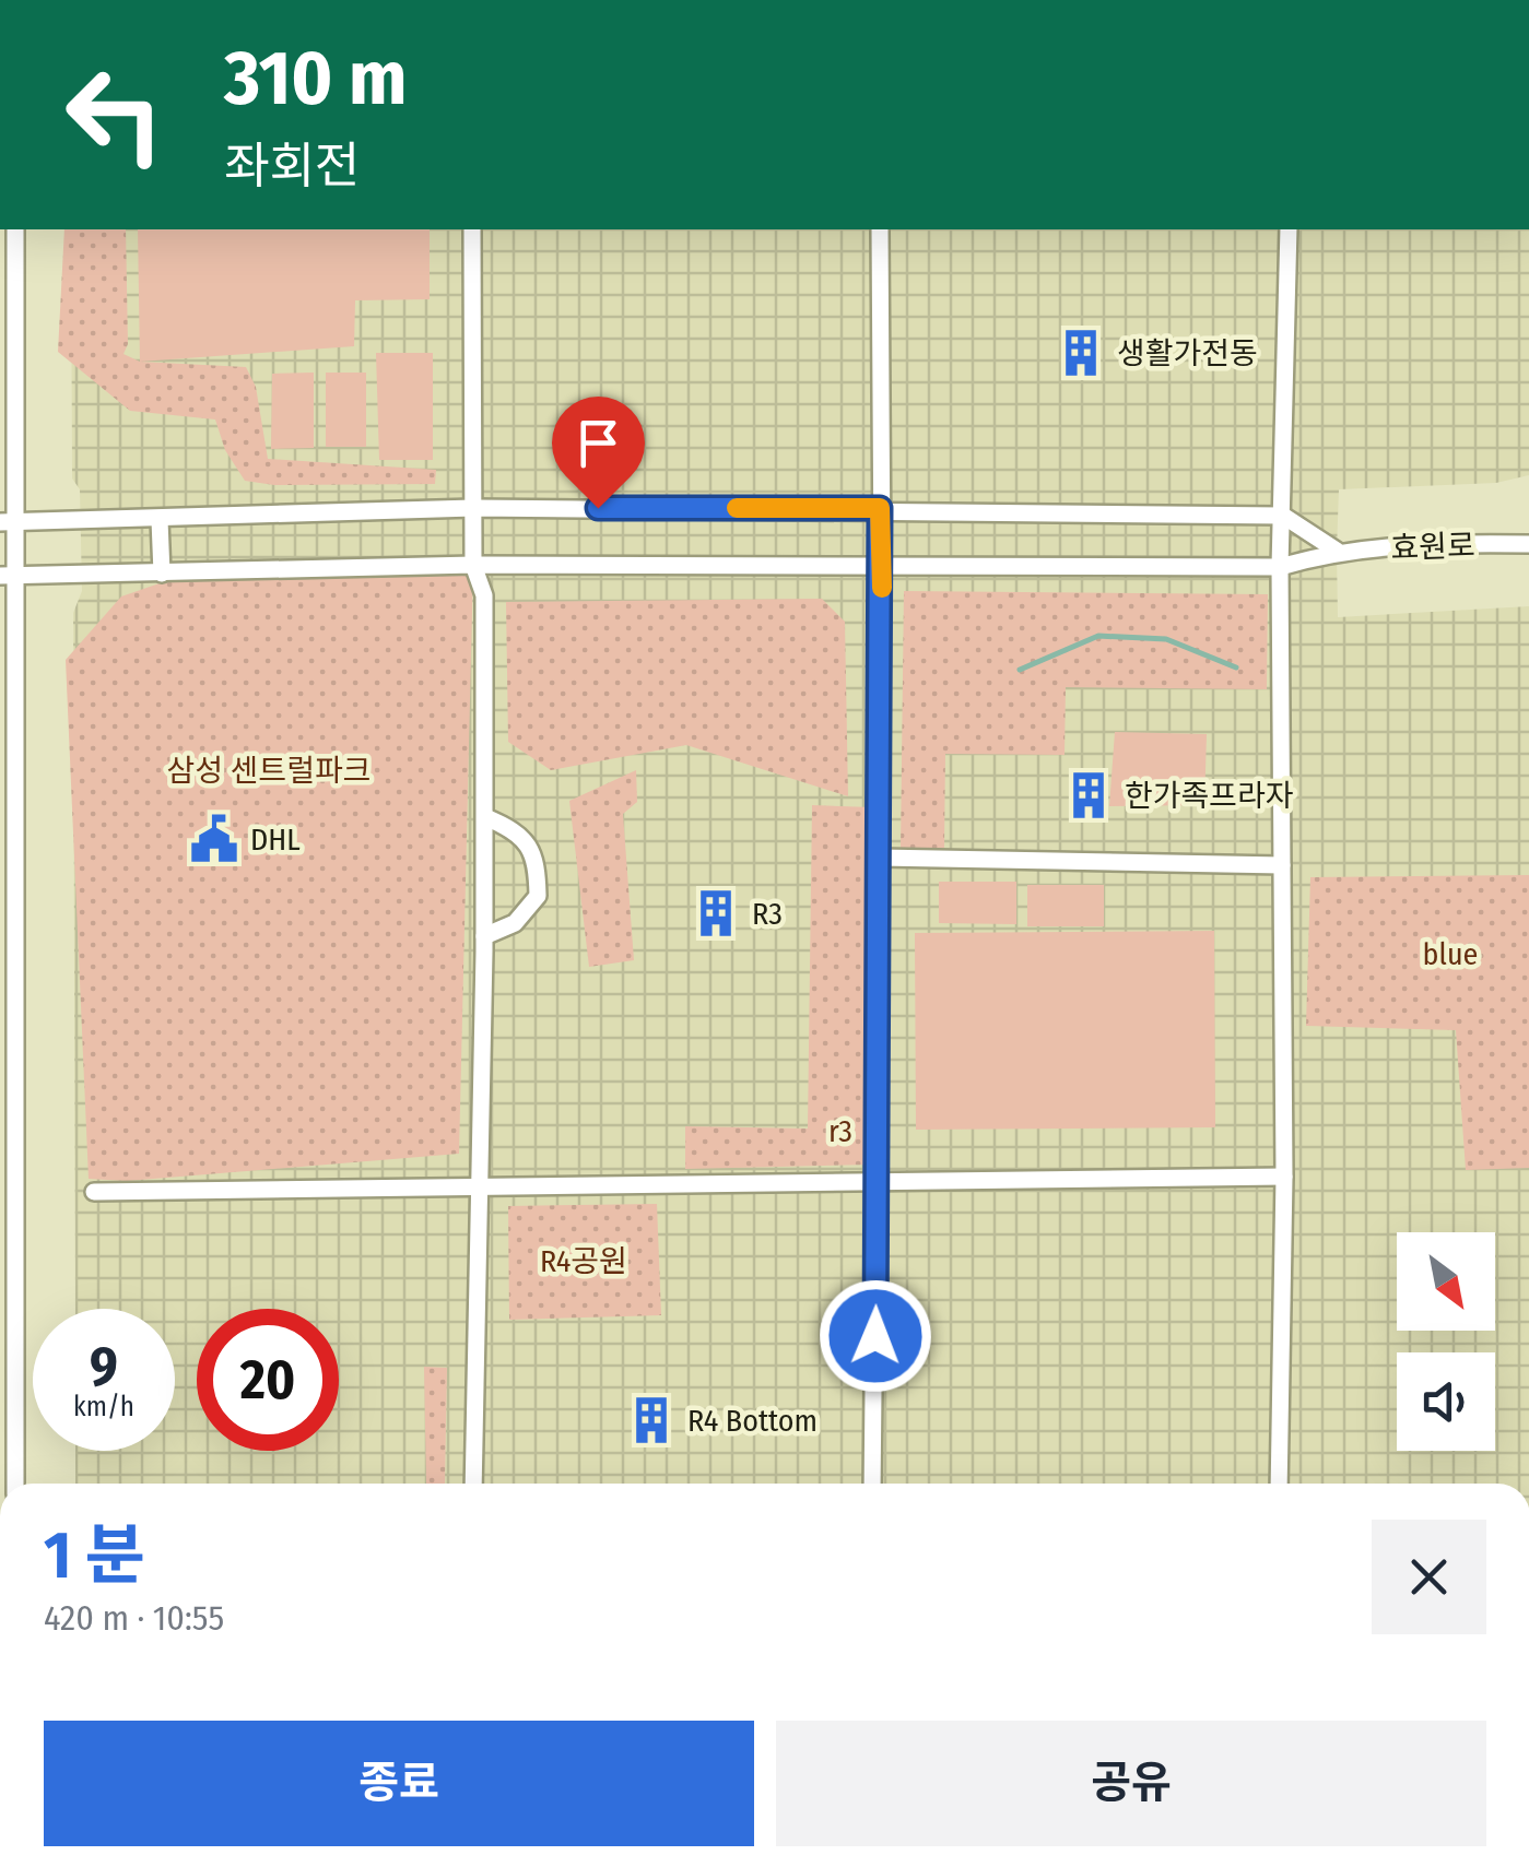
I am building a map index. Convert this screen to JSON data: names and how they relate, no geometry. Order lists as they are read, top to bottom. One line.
{"streets":{"street":["효원로"]},"parks":["삼성 센트럴파크","blue","r3","R4공원"],"places":{"building":["생활가전동","한가족프라자","R3","R4 Bottom"],"public building":["DHL"]},"north":"bottom right","page":{"turn":["310 m","좌회전"],"speed":"9 km/h","limit":"20","heading":["1 분","420 m · 10:55"],"buttons":["종료","공유"]}}
